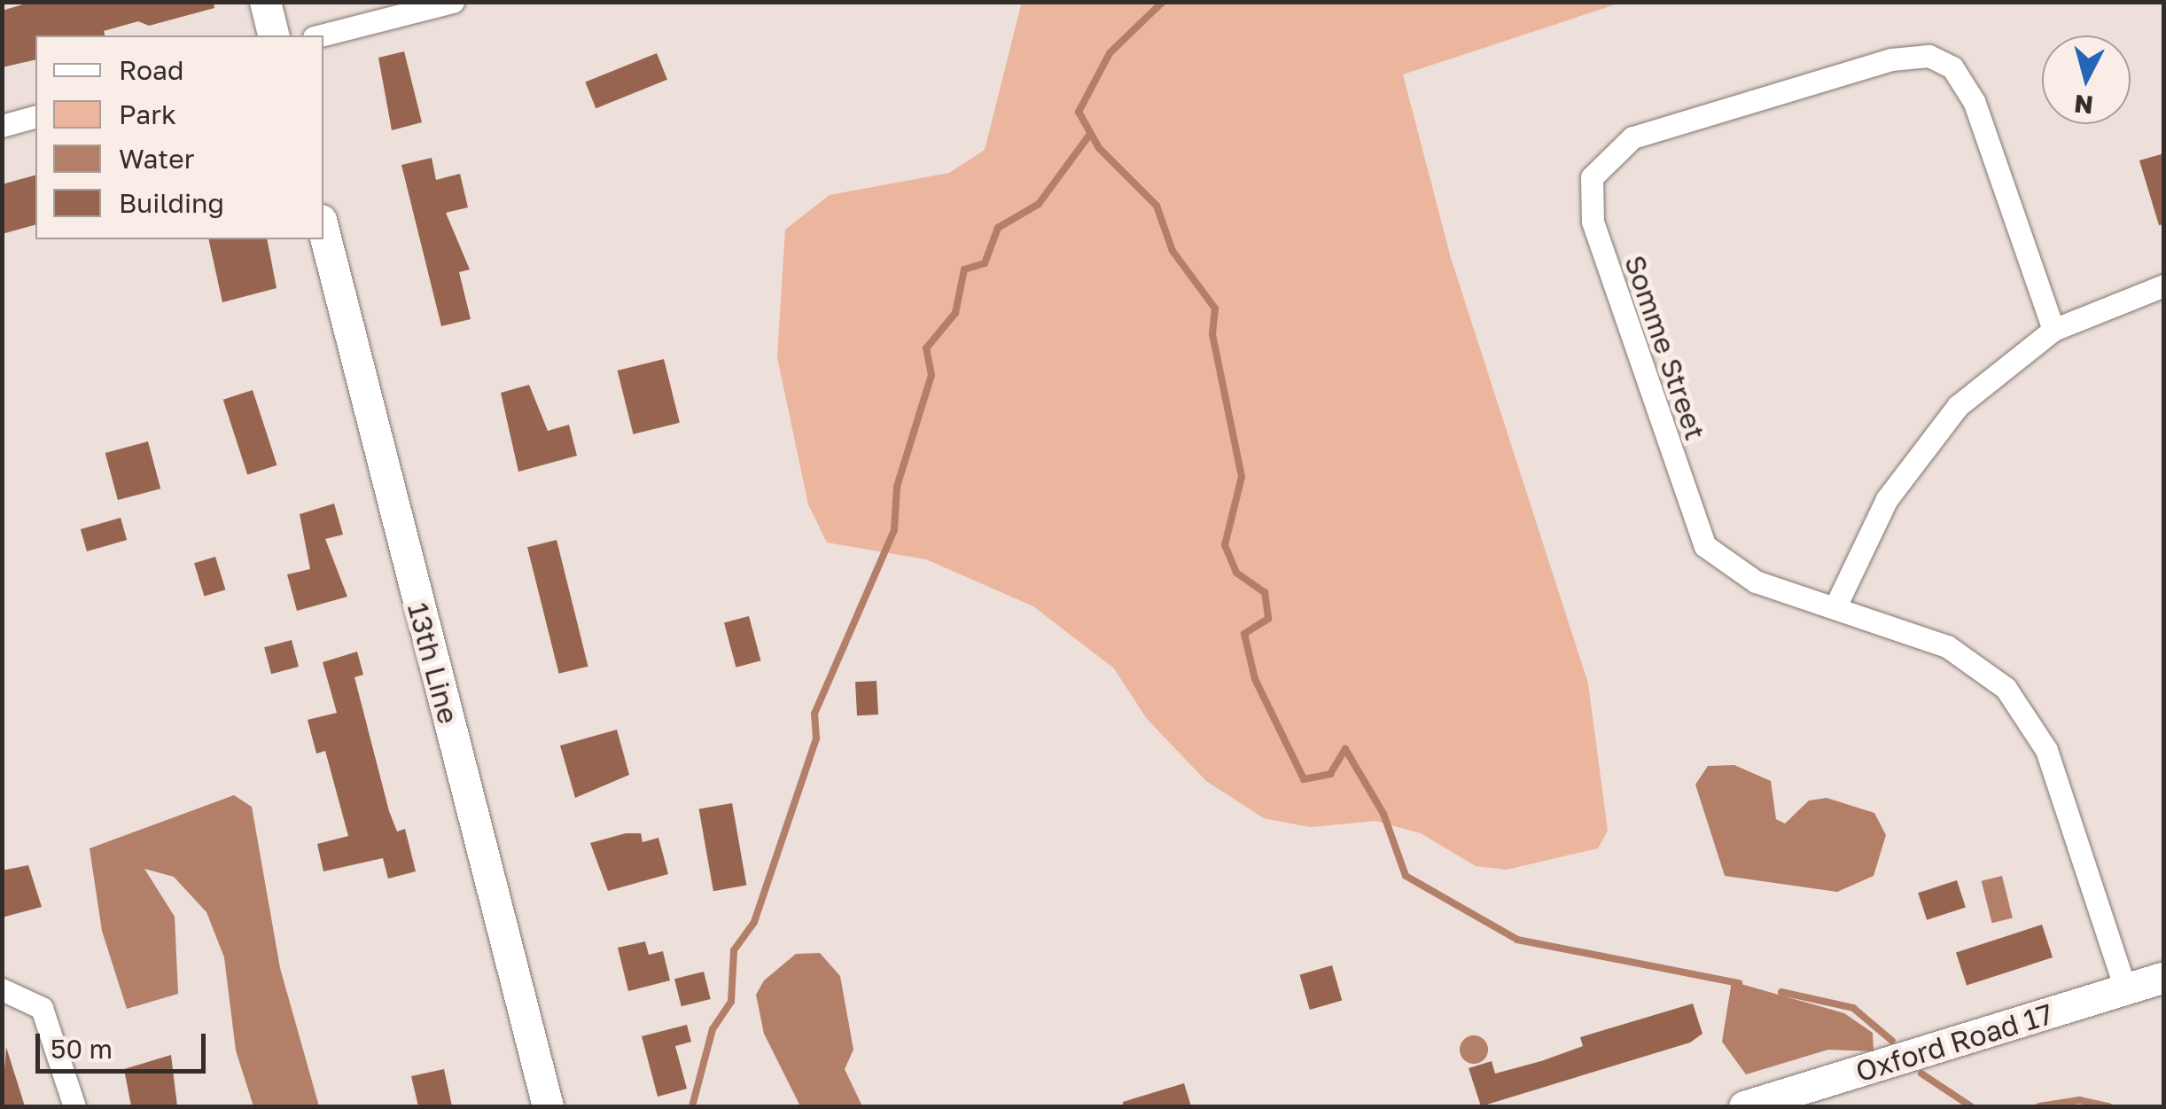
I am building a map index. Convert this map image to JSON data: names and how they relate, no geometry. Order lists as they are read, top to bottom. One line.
{"streets":{"main road":["13th Line","Oxford Road 17"],"street":["Somme Street"]},"crossings":[["Somme Street","Oxford Road 17"]],"legend":["Road","Park","Water","Building"],"scale_bar":"50 m","north":"bottom"}
